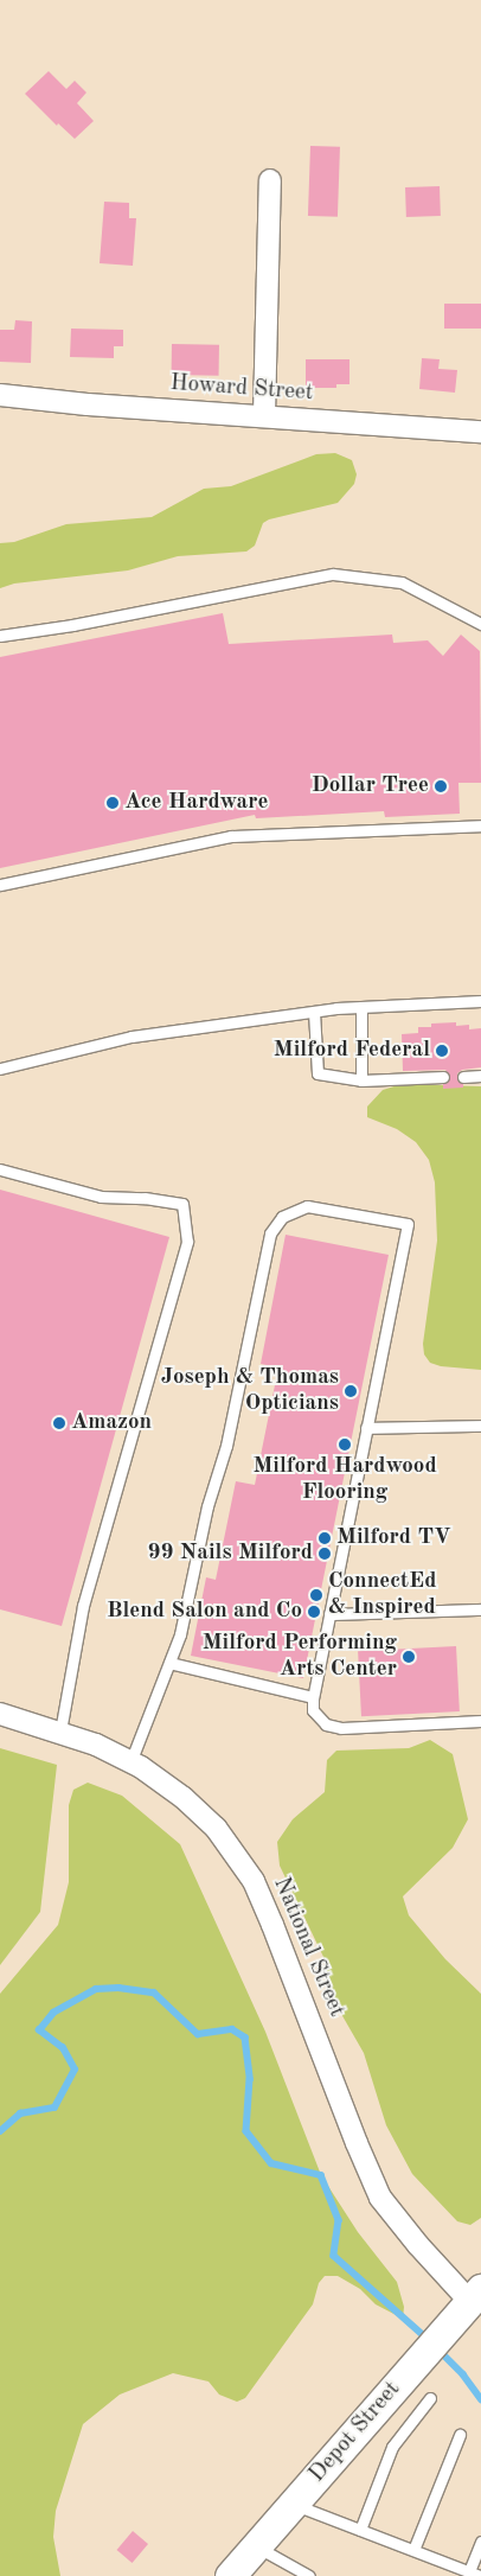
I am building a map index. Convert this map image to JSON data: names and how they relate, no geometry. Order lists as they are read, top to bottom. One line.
{"streets":{"main road":["Depot Street"],"street":["Howard Street","National Street"]},"crossings":[["National Street","Depot Street"]],"places":["Dollar Tree","Ace Hardware","Milford Federal","Joseph & Thomas Opticians","Amazon","Milford Hardwood Flooring","Milford TV","99 Nails Milford","ConnectEd & Inspired","Blend Salon and Co","Milford Performing Arts Center"]}
